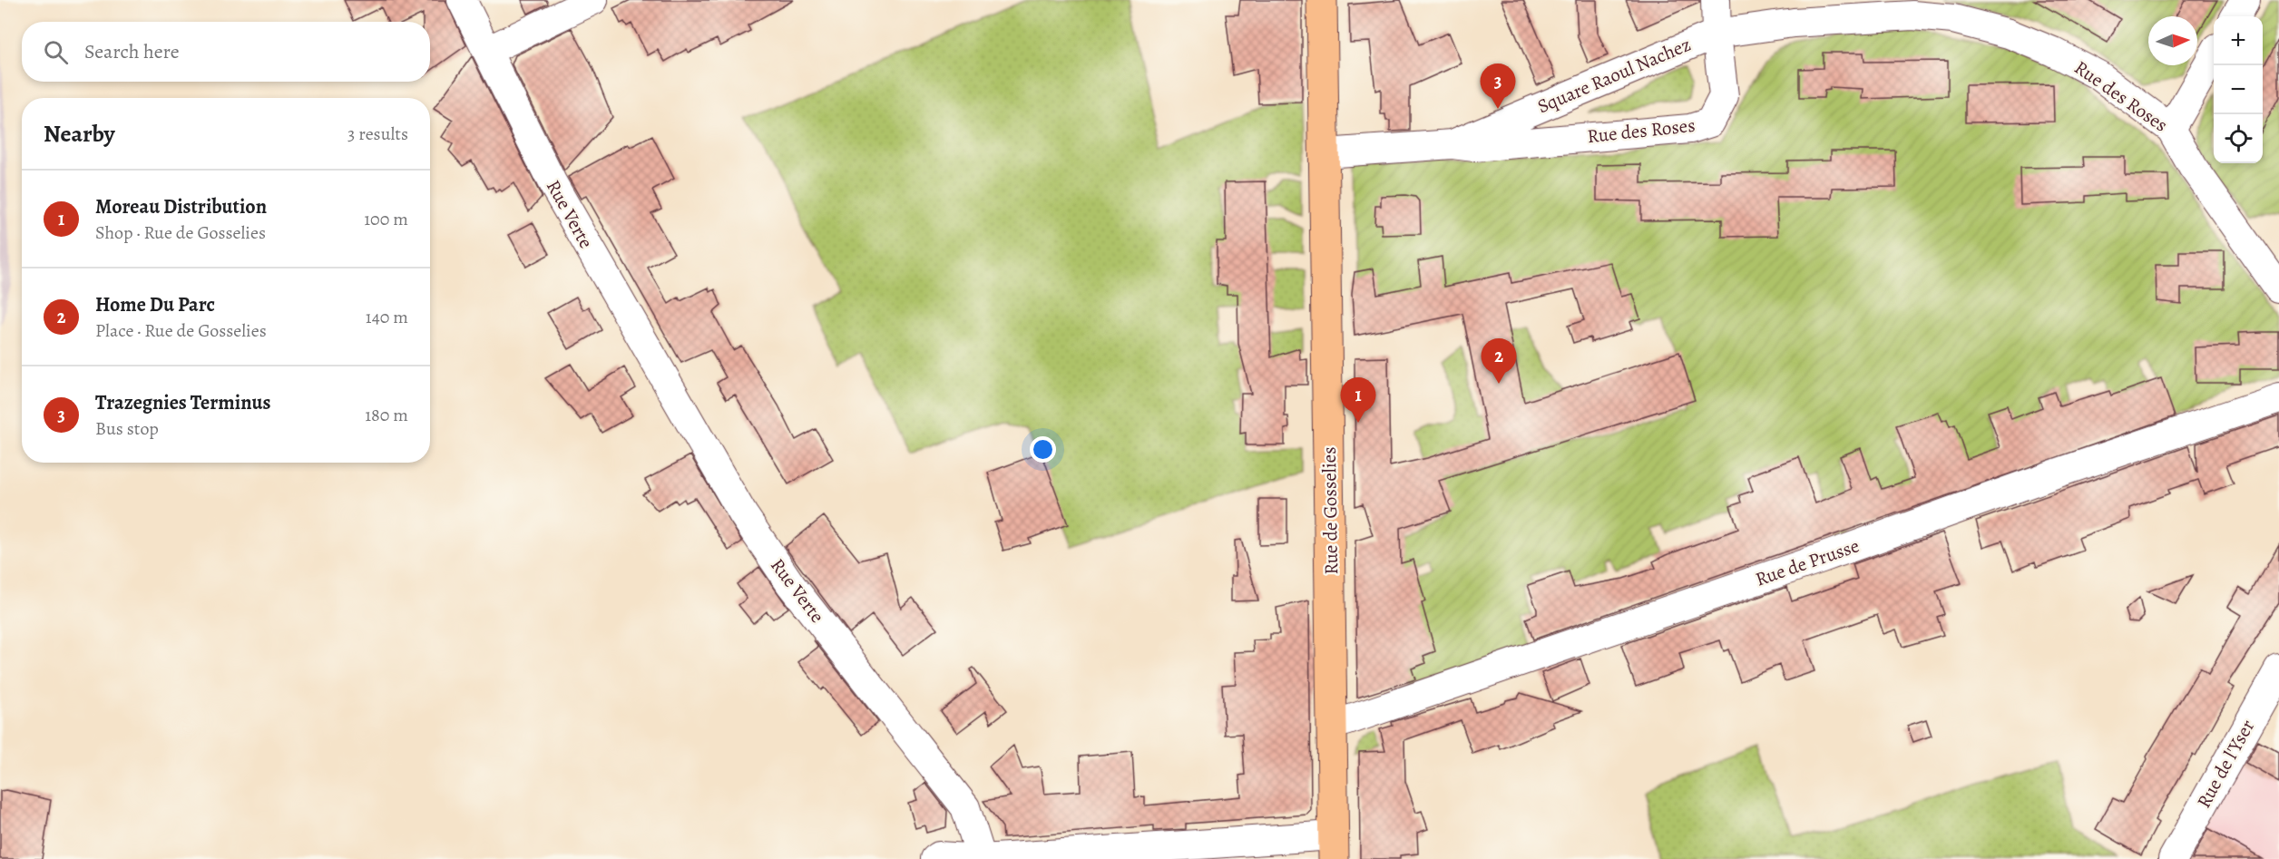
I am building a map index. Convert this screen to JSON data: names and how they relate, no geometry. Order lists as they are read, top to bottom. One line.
{"streets":{"main road":["Rue de Gosselies"],"street":["Square Raoul Nachez","Rue des Roses","Rue Verte","Rue de Prusse","Rue de l'Yser"]},"crossings":[["Square Raoul Nachez","Rue des Roses"],["Rue des Roses","Rue de Gosselies"],["Rue de Gosselies","Rue de Prusse"]],"north":"right","page":{"map_buttons":["+","−"],"search":"Search here","pins":["3","2","1"],"heading":["Nearby","3 results"],"list":[{"mark":"1","name":"Moreau Distribution","note":"Shop · Rue de Gosselies","value":"100 m"},{"mark":"2","name":"Home Du Parc","note":"Place · Rue de Gosselies","value":"140 m"},{"mark":"3","name":"Trazegnies Terminus","note":"Bus stop","value":"180 m"}]}}
